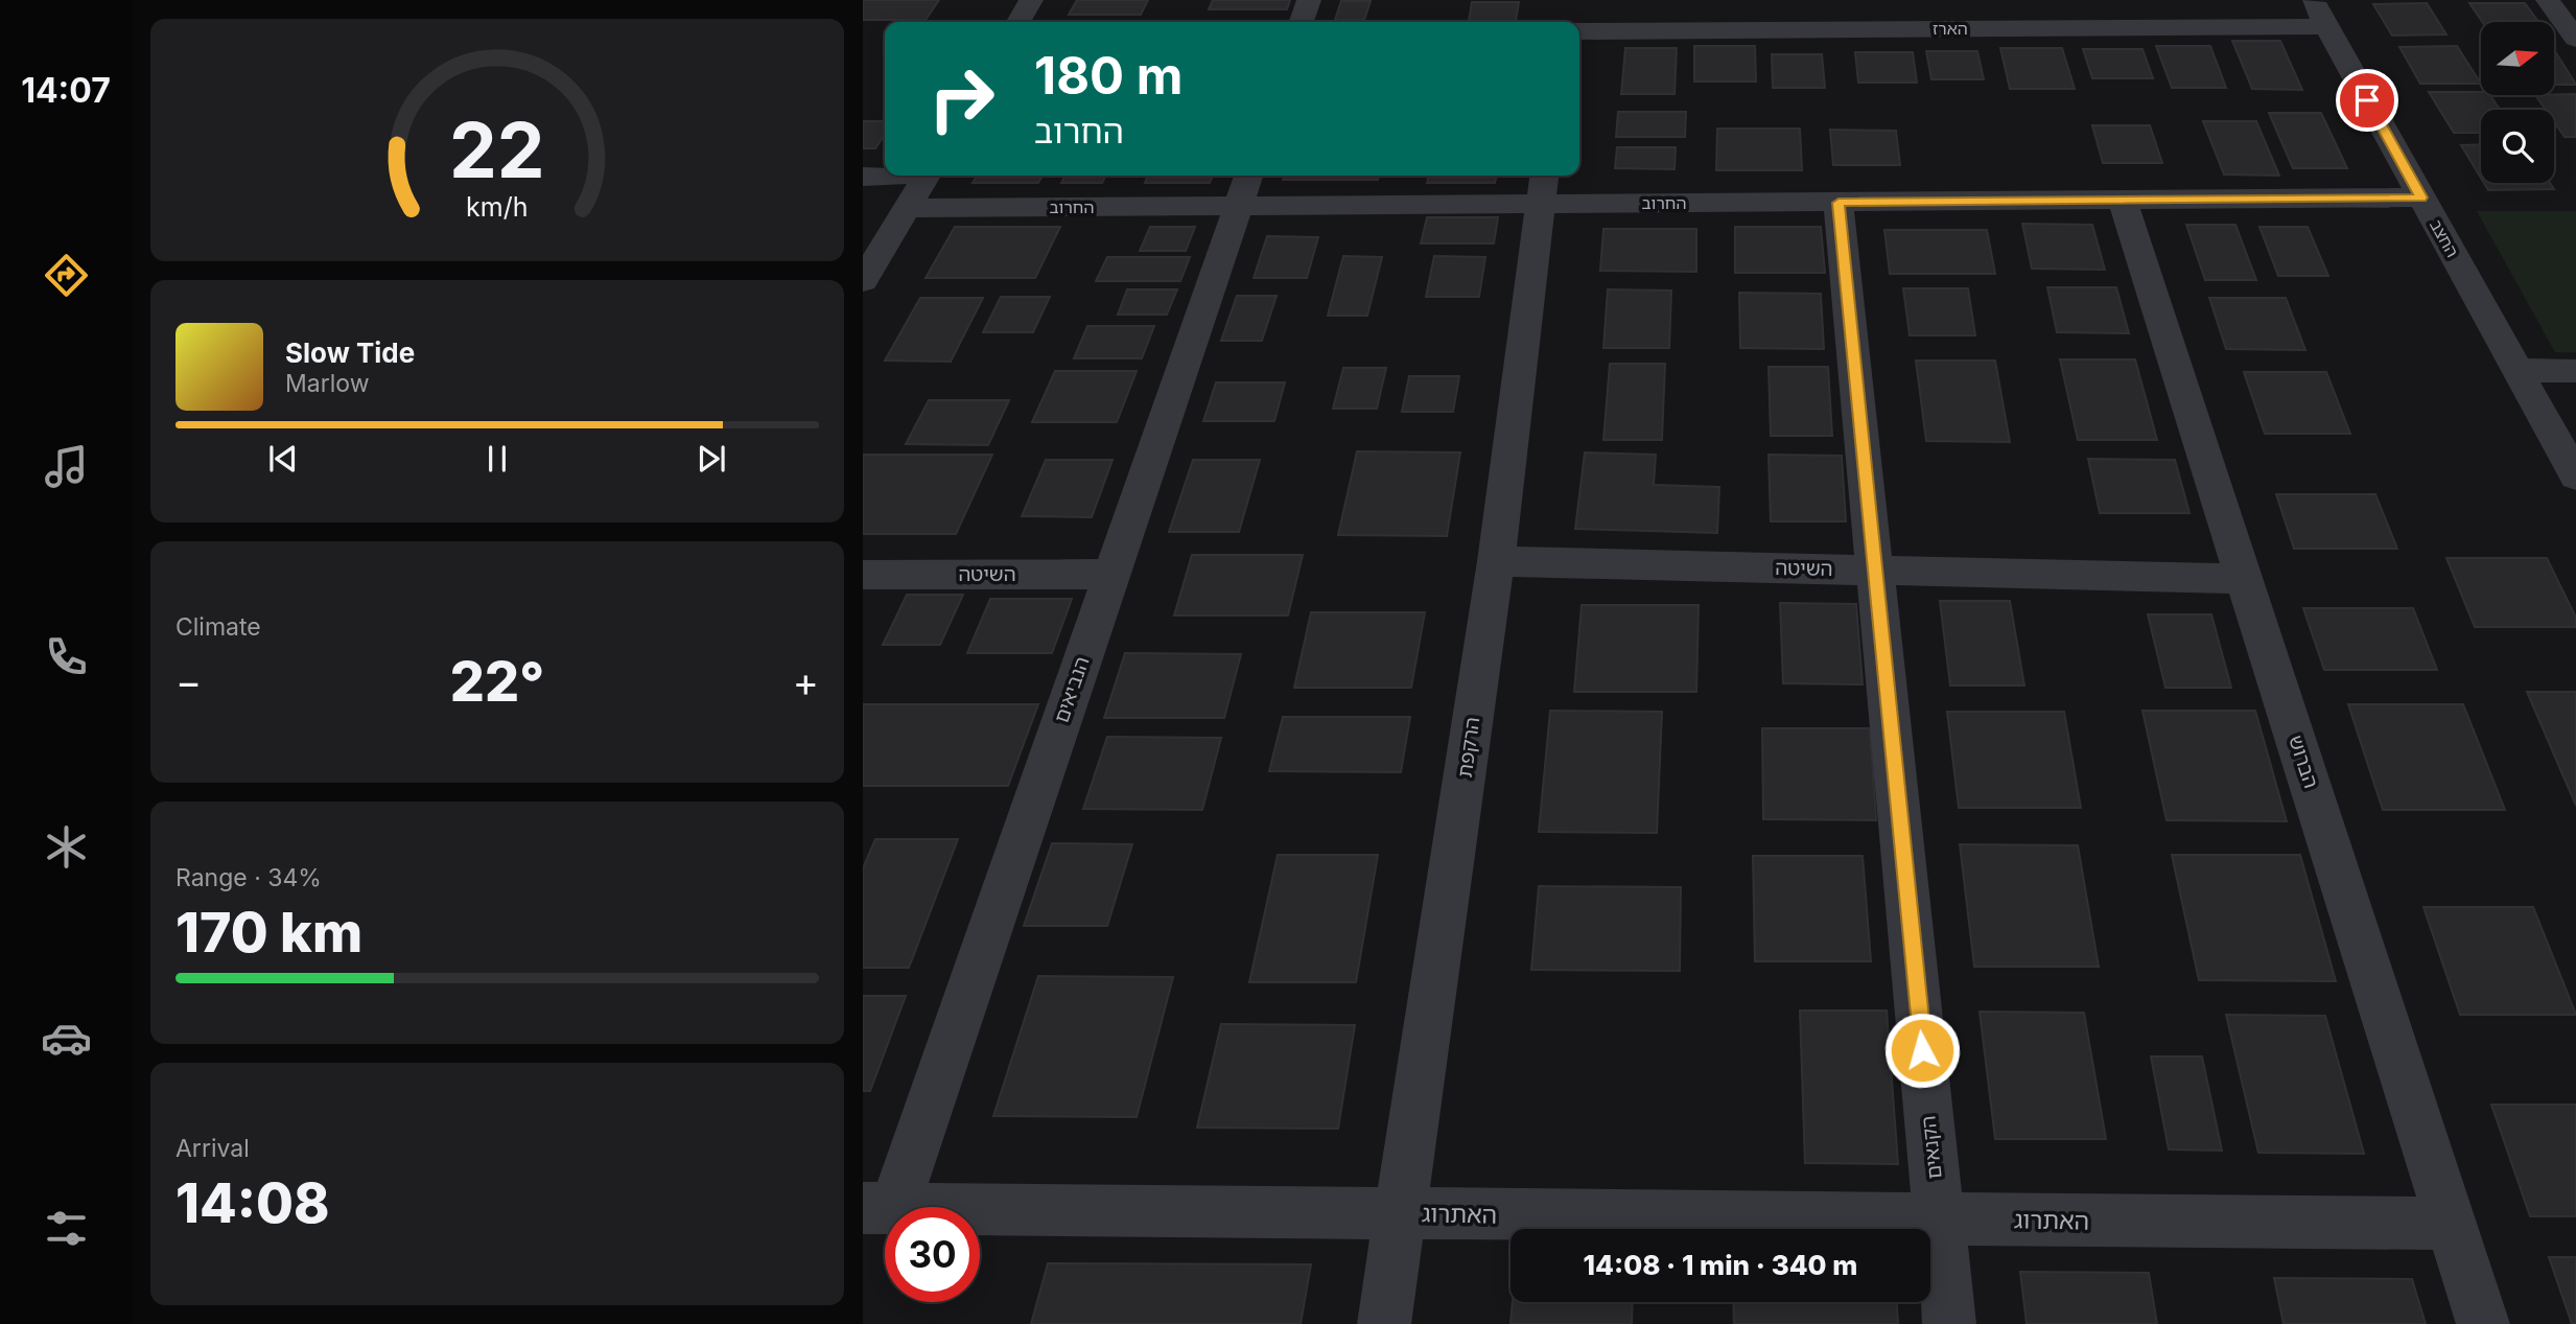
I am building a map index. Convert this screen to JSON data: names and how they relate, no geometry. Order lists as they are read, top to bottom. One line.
{"streets":{"street":["הארז","החרוב","החצב","השיטה","הנביאים","הרקפת","הברוש","הקנאים","האתרוג"]},"crossings":[["הארז","החצב"],["החרוב","החצב"],["החרוב","הנביאים"],["החרוב","הרקפת"],["החרוב","הברוש"],["החרוב","הקנאים"],["השיטה","הנביאים"],["השיטה","הרקפת"],["השיטה","הברוש"],["השיטה","הקנאים"],["הנביאים","האתרוג"],["הרקפת","האתרוג"],["הברוש","האתרוג"],["הקנאים","האתרוג"]],"north":"right","page":{"tabs":"14:07","turn":["180 m","החרוב"],"song":["Slow Tide","Marlow"],"tile":["Climate",["Range · 34%","170 km"],["Arrival","14:08"]],"heat":["−","22°","+"],"limit":"30","trip":"14:08 · 1 min · 340 m","gauge":["22","km/h"]}}
